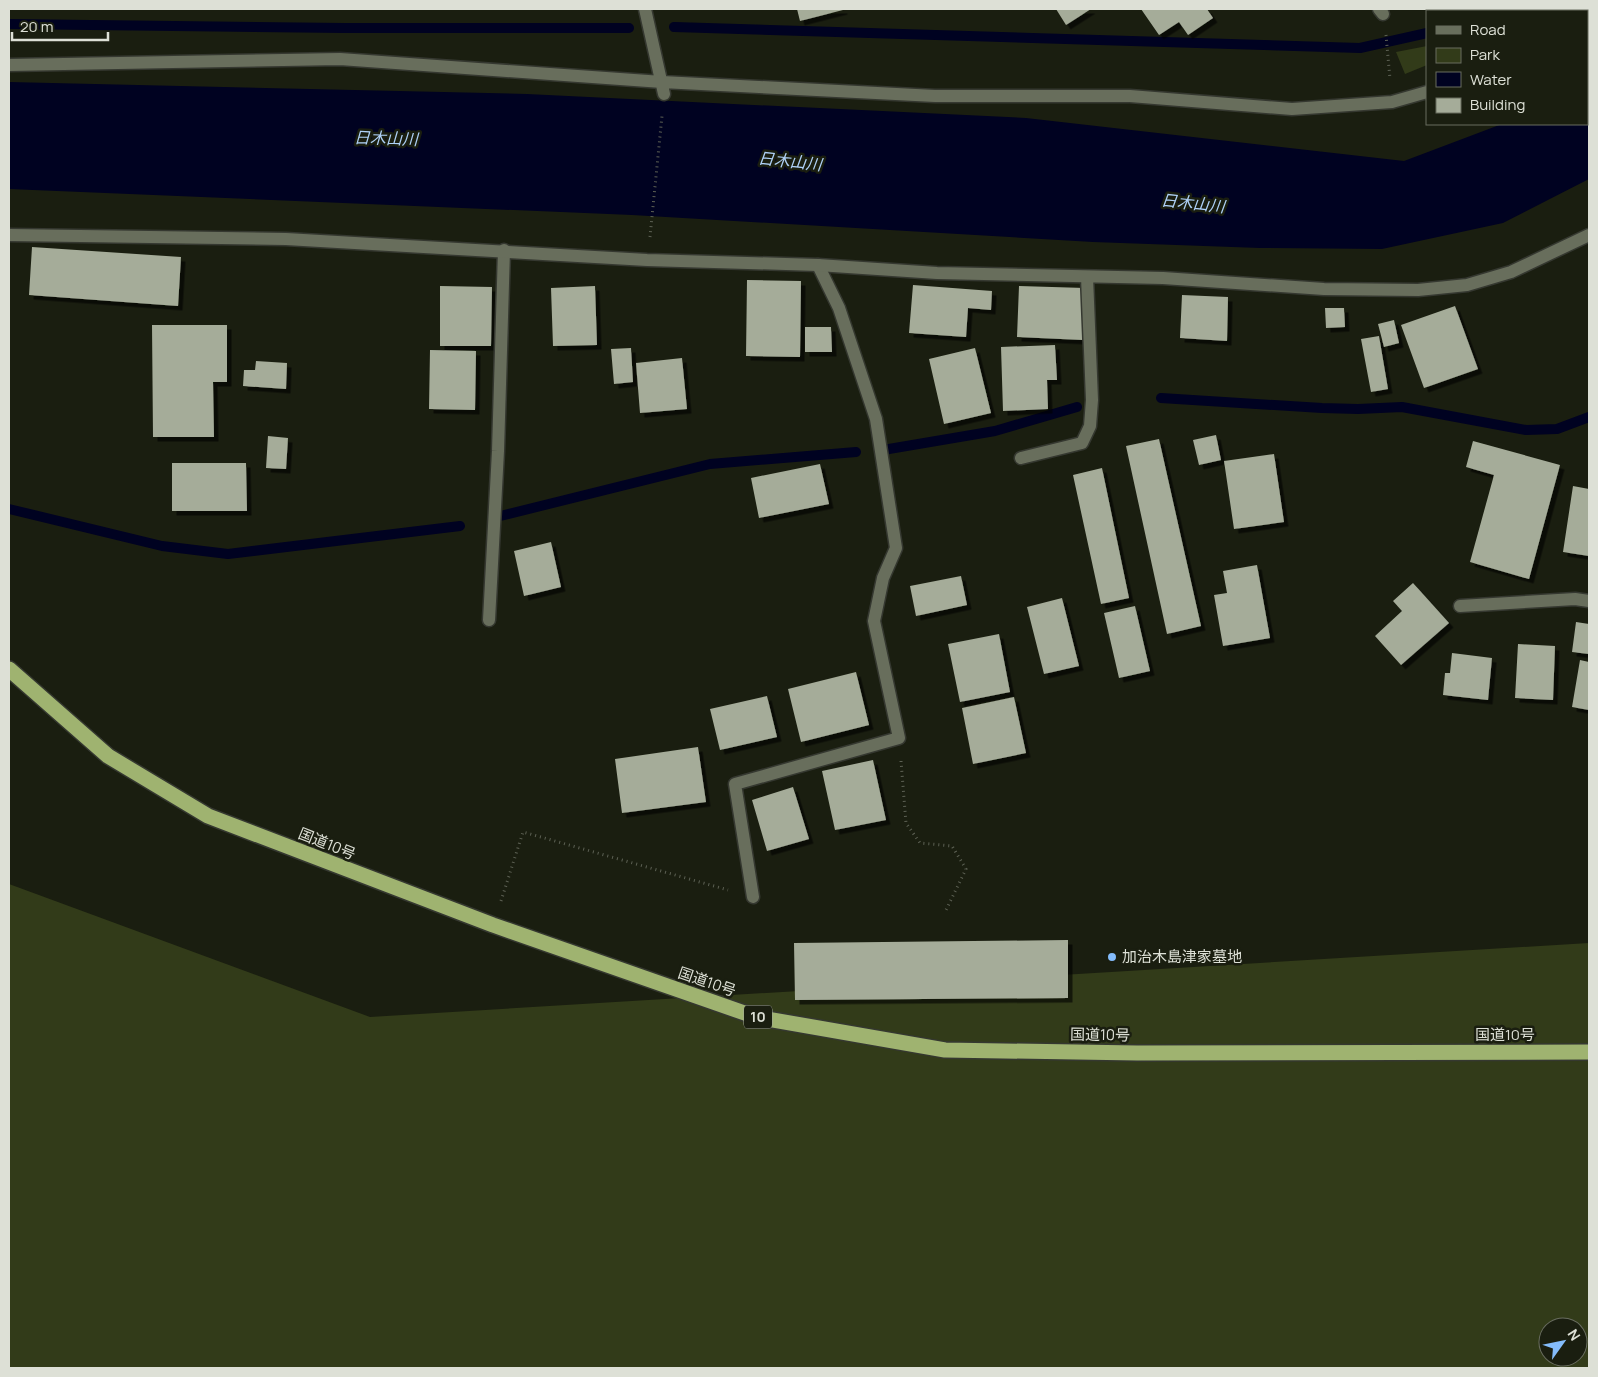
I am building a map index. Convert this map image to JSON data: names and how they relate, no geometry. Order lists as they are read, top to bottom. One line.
{"streets":{"highway":["国道10号","10"]},"water":["日木山川"],"places":["加治木島津家墓地"],"legend":["Road","Park","Water","Building"],"scale_bar":"20 m","north":"top right"}
